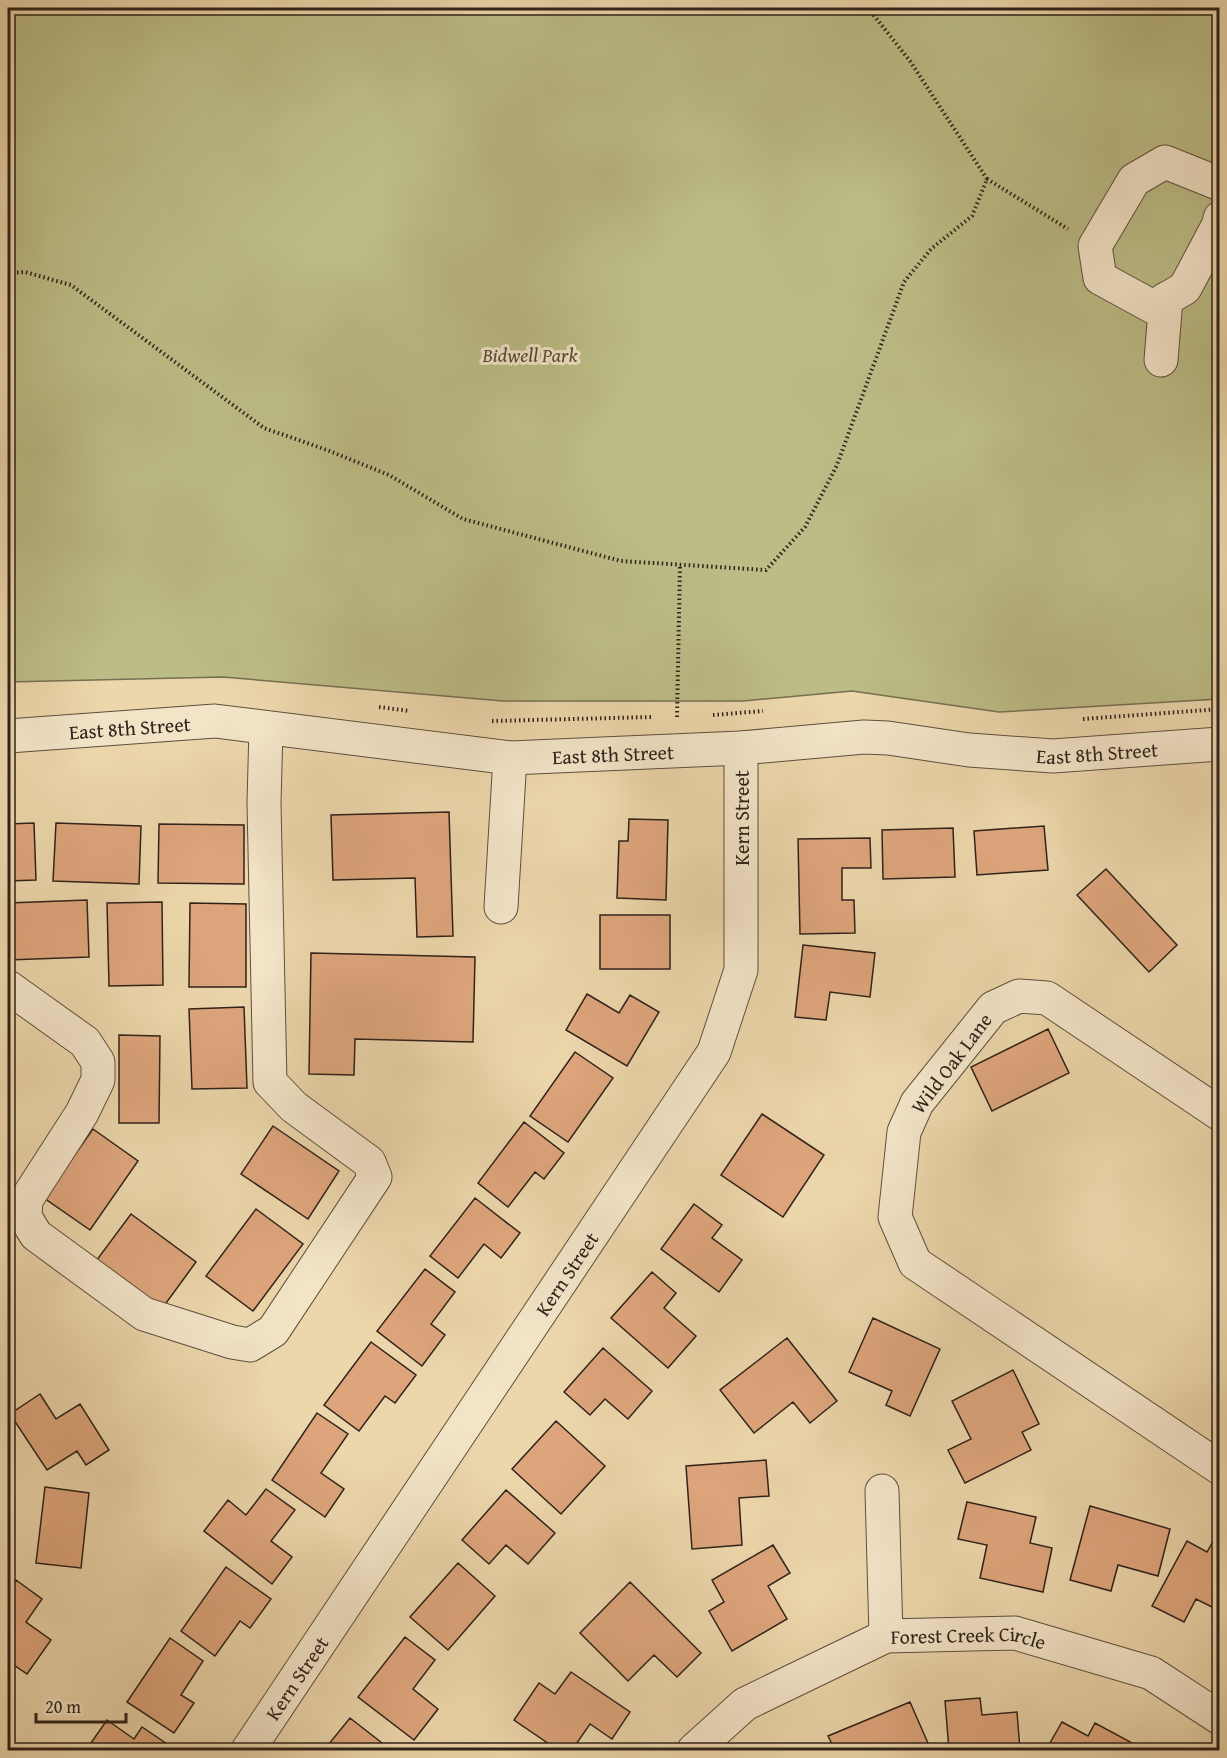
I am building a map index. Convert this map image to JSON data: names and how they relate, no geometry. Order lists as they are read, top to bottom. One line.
{"streets":{"street":["East 8th Street","Kern Street","Wild Oak Lane","Forest Creek Circle"]},"crossings":[["East 8th Street","Kern Street"]],"parks":["Bidwell Park"],"scale_bar":"20 m"}
